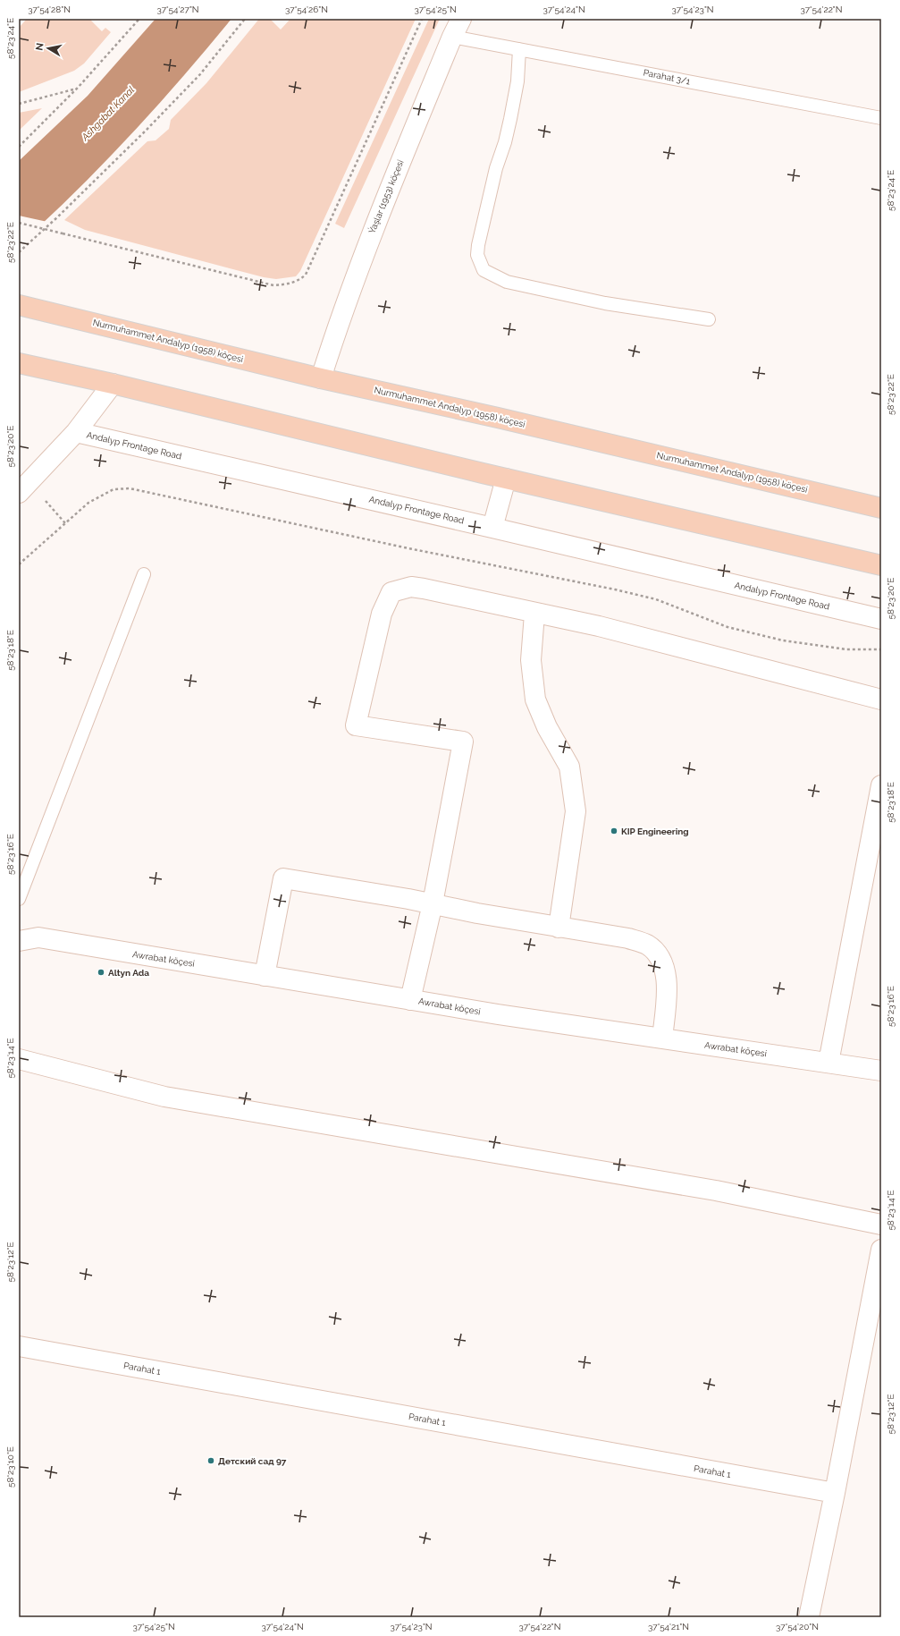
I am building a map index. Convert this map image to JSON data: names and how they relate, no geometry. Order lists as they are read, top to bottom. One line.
{"streets":{"main road":["Nurmuhammet Andalyp (1958) köçesi"],"street":["Ýaşlar (1953) köçesi","Andalyp Frontage Road","Awrabat köçesi","Parahat 1"],"lane":["Parahat 3/1"]},"crossings":[["Parahat 3/1","Ýaşlar (1953) köçesi"],["Ýaşlar (1953) köçesi","Nurmuhammet Andalyp (1958) köçesi"]],"water":["Ashgabat Kanal"],"places":["KIP Engineering","Altyn Ada","Детский сад 97"],"north":"left","coordinates":["37°54'28\"N","37°54'27\"N","37°54'26\"N","37°54'25\"N","37°54'24\"N","37°54'23\"N","37°54'22\"N","58°23'24\"E","58°23'22\"E","58°23'20\"E","58°23'18\"E","58°23'16\"E","58°23'14\"E","58°23'12\"E","58°23'10\"E","37°54'21\"N","37°54'20\"N"]}
